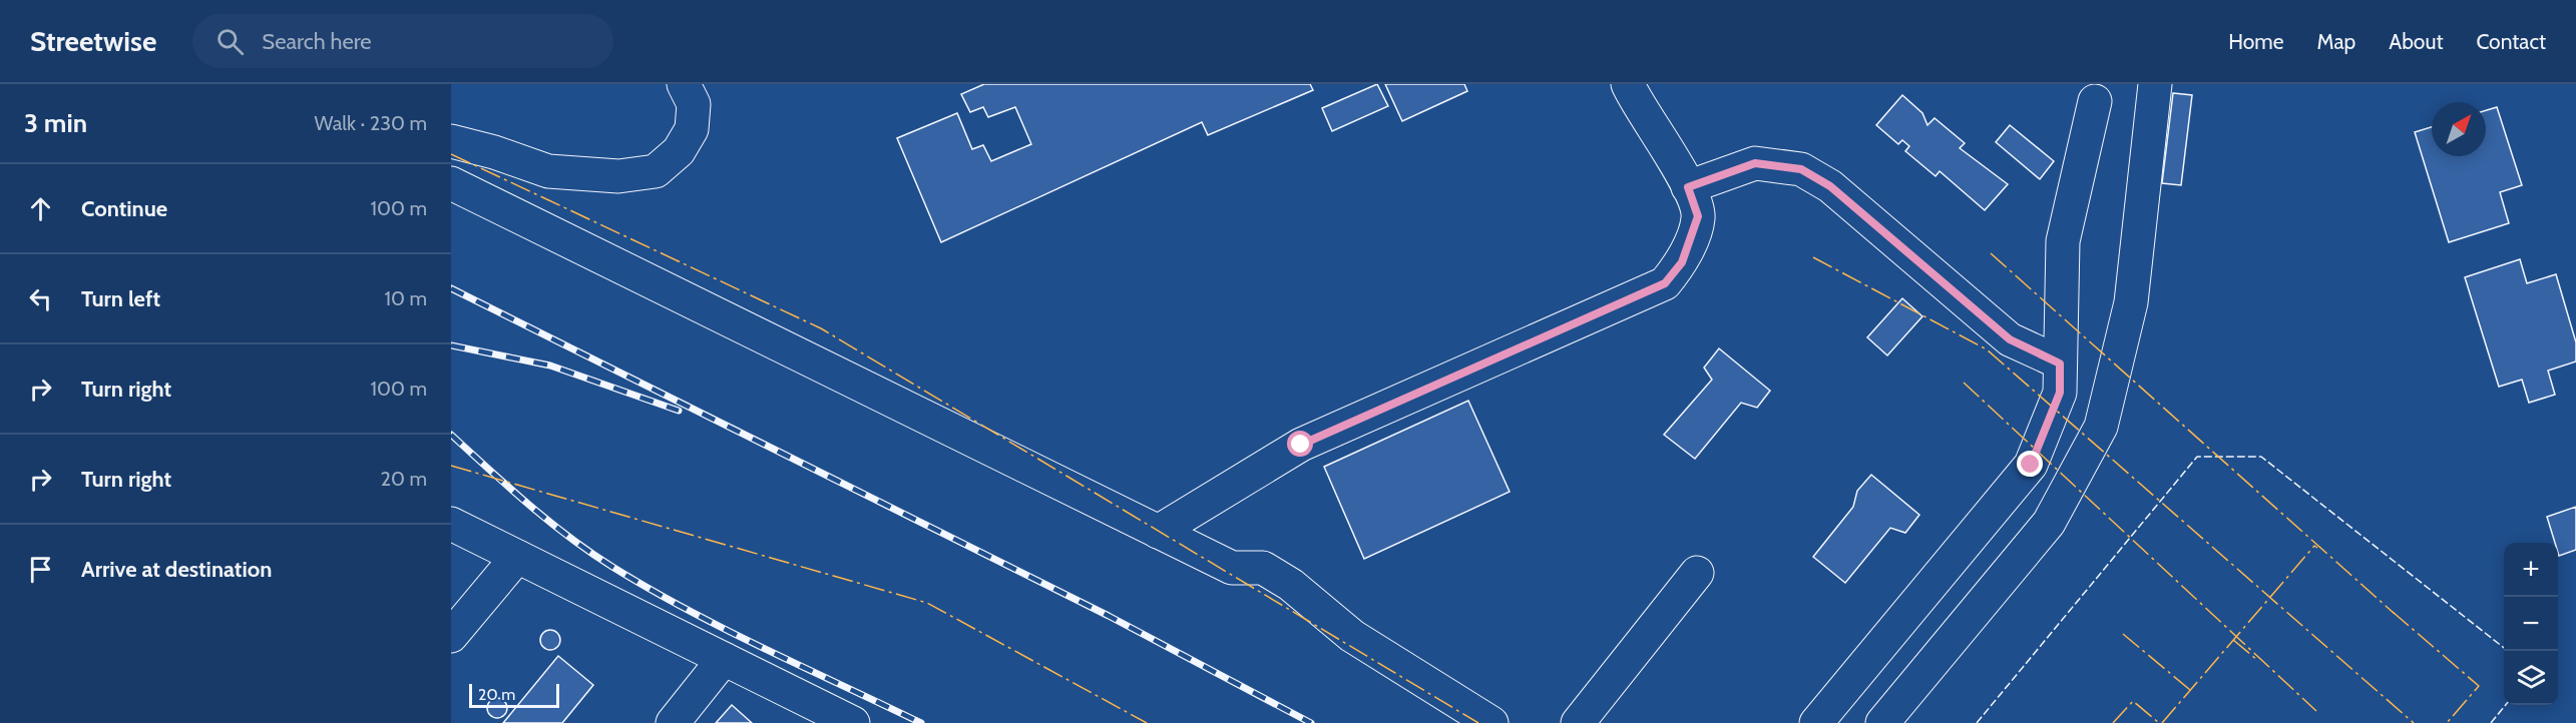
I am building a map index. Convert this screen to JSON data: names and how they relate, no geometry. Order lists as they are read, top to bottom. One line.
{"scale_bar":"20 m","north":"top right","page":{"header":"Streetwise","search":"Search here","nav":["Home","Map","About","Contact"],"heading":["3 min","Walk · 230 m"],"list":[["Continue","100 m"],["Turn left","10 m"],["Turn right","100 m"],["Turn right","20 m"],"Arrive at destination"],"map_buttons":["+","−"],"scale":"20 m"}}
